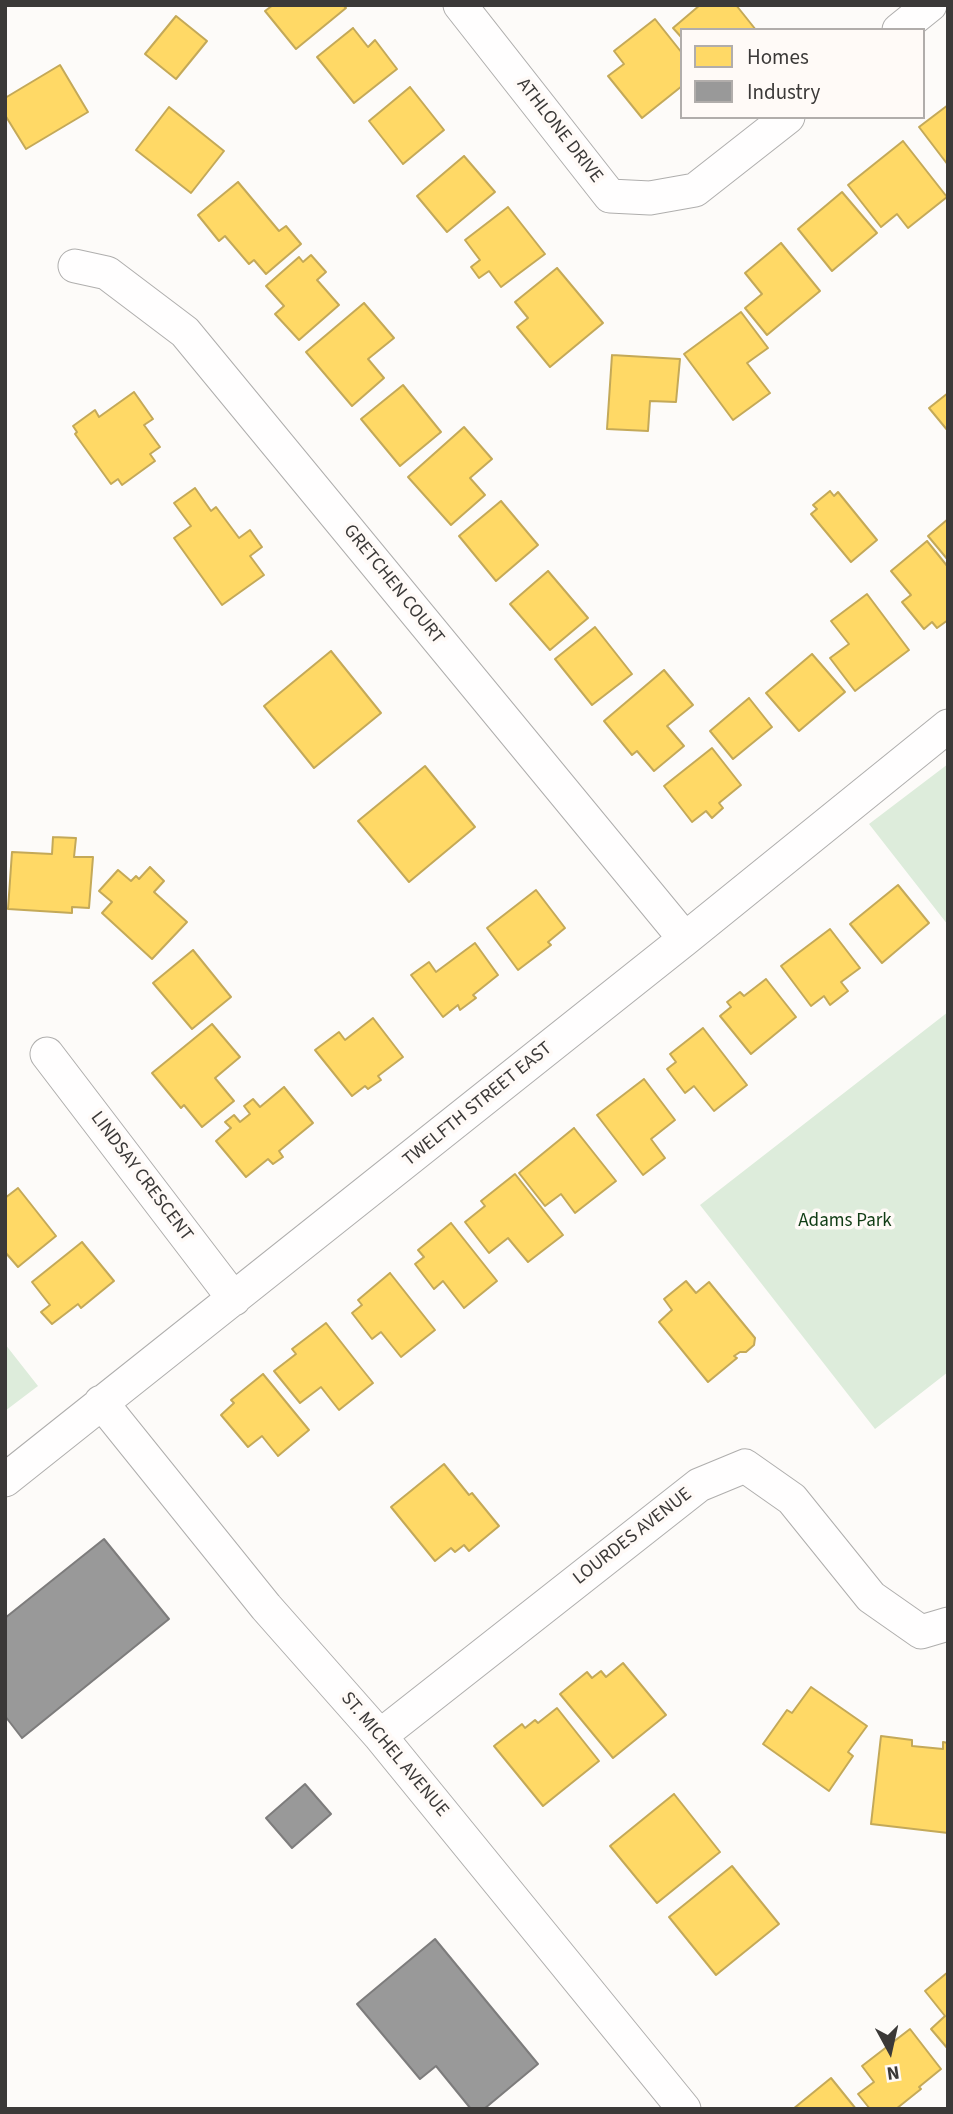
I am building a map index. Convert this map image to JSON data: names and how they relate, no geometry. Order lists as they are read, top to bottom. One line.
{"streets":{"street":["ATHLONE DRIVE","GRETCHEN COURT","TWELFTH STREET EAST","LINDSAY CRESCENT","LOURDES AVENUE","ST. MICHEL AVENUE"]},"crossings":[["GRETCHEN COURT","TWELFTH STREET EAST"],["TWELFTH STREET EAST","LINDSAY CRESCENT"],["TWELFTH STREET EAST","ST. MICHEL AVENUE"],["LOURDES AVENUE","ST. MICHEL AVENUE"]],"parks":["Adams Park"],"legend":["Homes","Industry"],"north":"bottom"}
